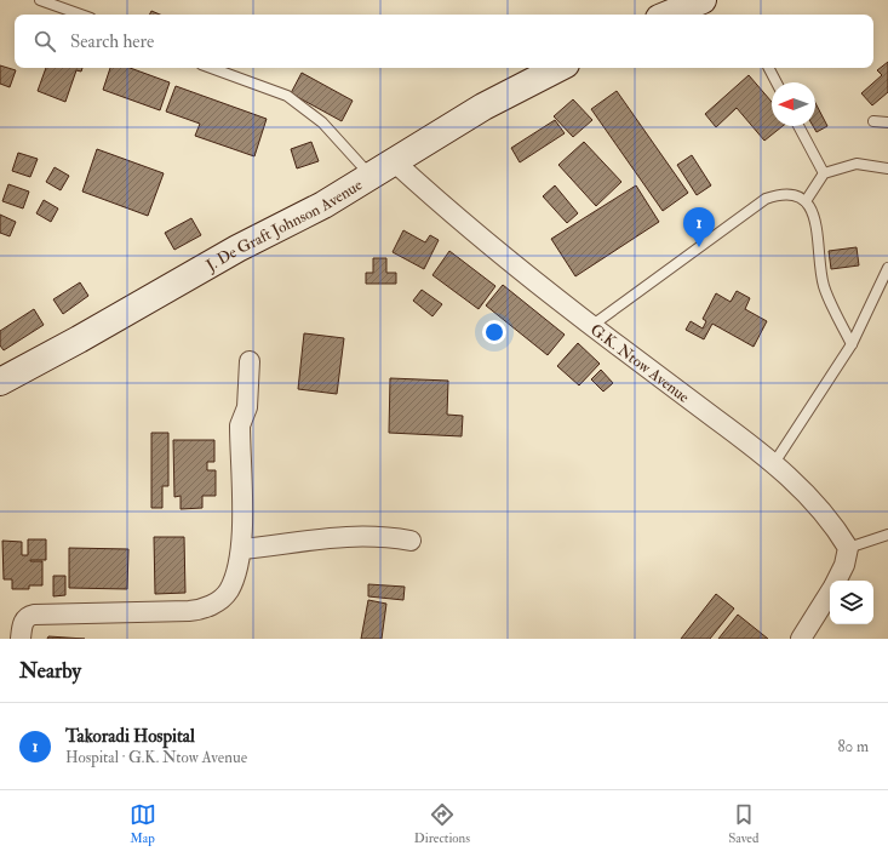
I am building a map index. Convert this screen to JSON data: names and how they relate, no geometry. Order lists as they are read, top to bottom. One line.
{"streets":{"street":["J. De Graft Johnson Avenue","G.K. Ntow Avenue"]},"crossings":[["J. De Graft Johnson Avenue","G.K. Ntow Avenue"]],"north":"left","page":{"search":"Search here","pins":"1","heading":"Nearby","list":[{"mark":"1","name":"Takoradi Hospital","note":"Hospital · G.K. Ntow Avenue","value":"80 m"}],"nav":["Map","Directions","Saved"]}}
